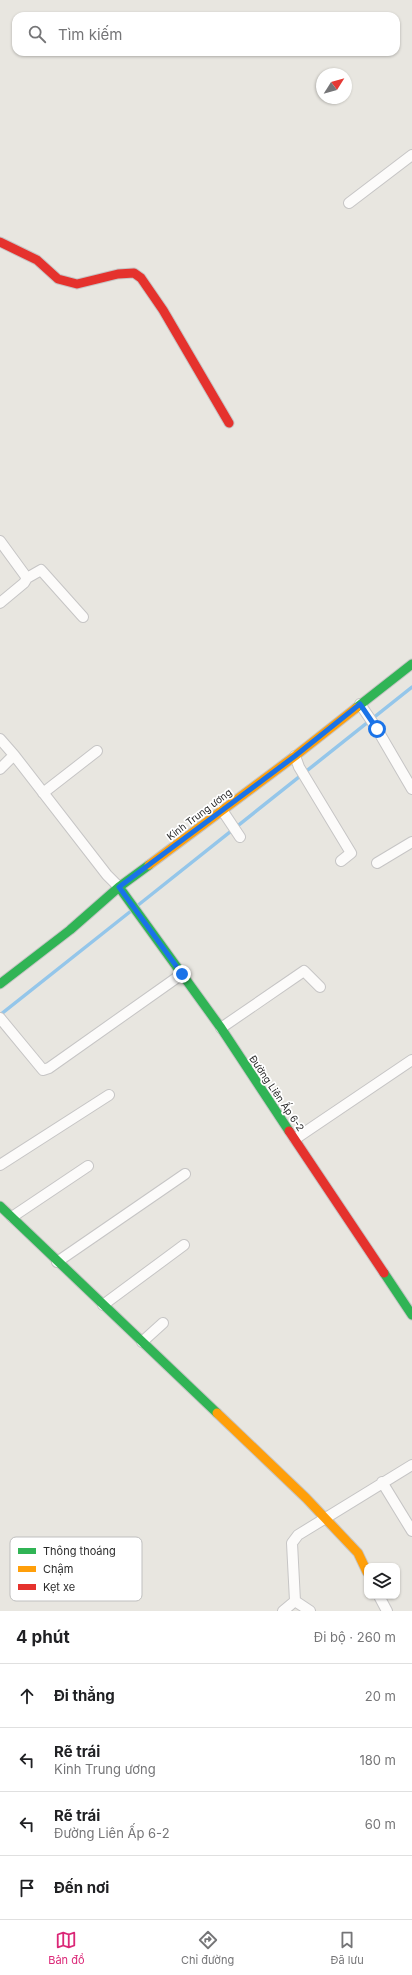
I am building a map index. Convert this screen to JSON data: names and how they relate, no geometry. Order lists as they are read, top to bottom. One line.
{"streets":{"street":["Kinh Trung ương","Đường Liên Ấp 6-2"]},"crossings":[["Kinh Trung ương","Đường Liên Ấp 6-2"]],"legend":["Thông thoáng","Chậm","Kẹt xe"],"north":"top right","page":{"search":"Tìm kiếm","heading":["4 phút","Đi bộ · 260 m"],"list":[["Đi thẳng","20 m"],["Rẽ trái","Kinh Trung ương","180 m"],["Rẽ trái","Đường Liên Ấp 6-2","60 m"],"Đến nơi"],"nav":["Bản đồ","Chỉ đường","Đã lưu"]}}
